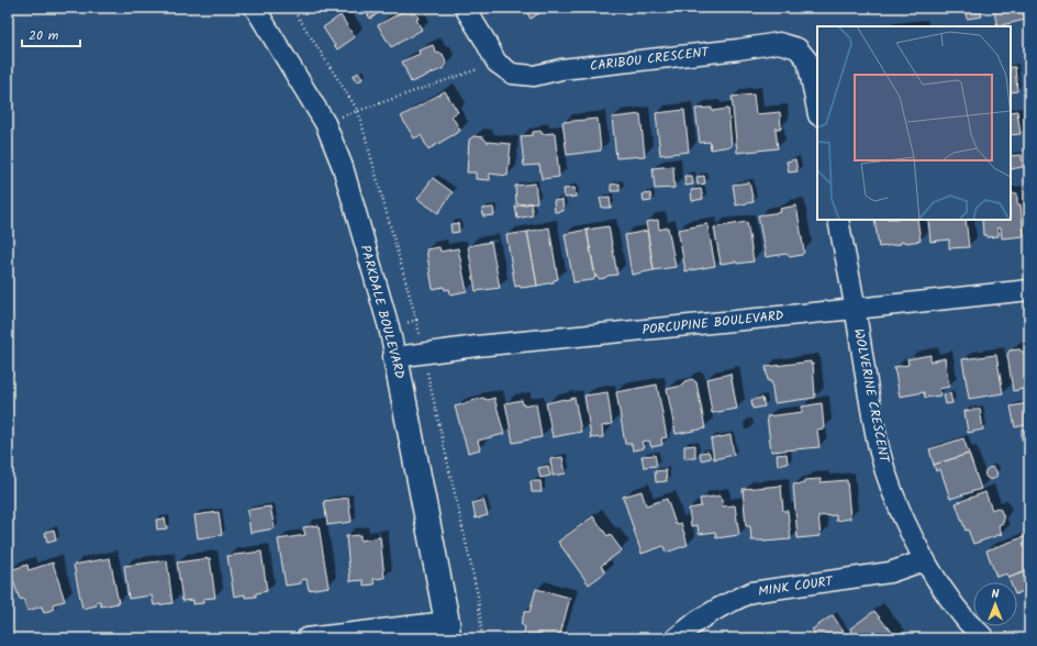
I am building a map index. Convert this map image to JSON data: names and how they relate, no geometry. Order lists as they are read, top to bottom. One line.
{"streets":{"street":["CARIBOU CRESCENT","PARKDALE BOULEVARD","PORCUPINE BOULEVARD","WOLVERINE CRESCENT","MINK COURT"]},"crossings":[["PARKDALE BOULEVARD","PORCUPINE BOULEVARD"],["PORCUPINE BOULEVARD","WOLVERINE CRESCENT"],["WOLVERINE CRESCENT","MINK COURT"]],"scale_bar":"20 m","north":"top"}
